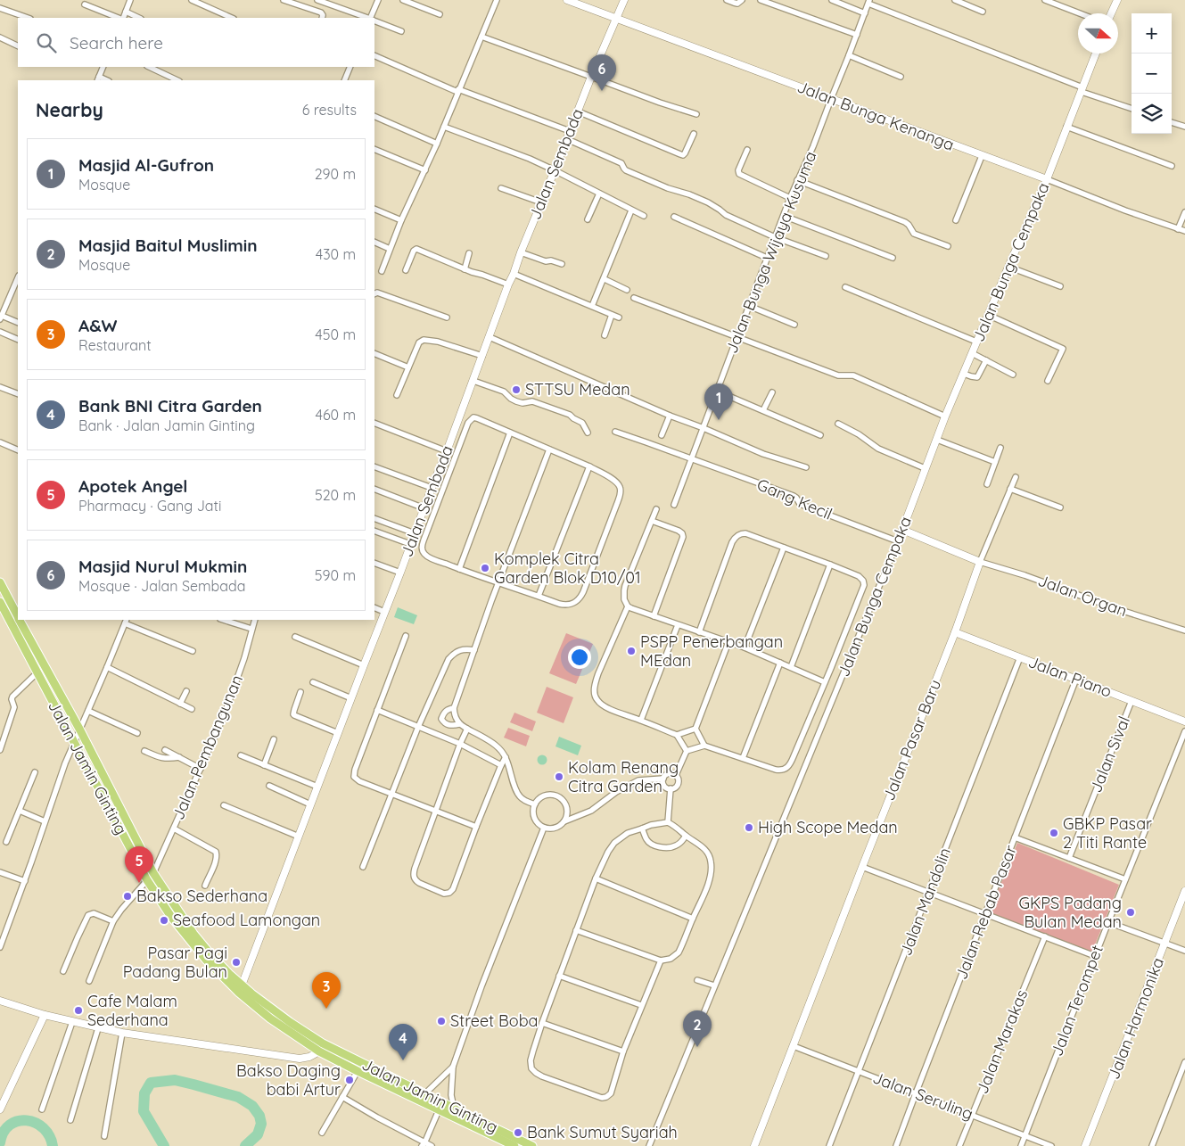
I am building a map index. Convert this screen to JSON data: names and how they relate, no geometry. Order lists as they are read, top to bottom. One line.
{"streets":{"main road":["Jalan Jamin Ginting"],"street":["Jalan Bunga Kenanga","Jalan Sembada","Jalan Bunga Wijaya Kusuma","Jalan Bunga Cempaka","Gang Kecil","Jalan Organ","Jalan Piano","Jalan Pasar Baru","Jalan Pembangunan","Jalan Sival","Jalan Mandolin","Jalan Rebab Pasar","Jalan Terompet","Jalan Harmonika","Jalan Marakas","Jalan Seruling"]},"crossings":[["Jalan Bunga Kenanga","Jalan Sembada"],["Jalan Bunga Kenanga","Jalan Bunga Wijaya Kusuma"],["Jalan Bunga Kenanga","Jalan Bunga Cempaka"],["Jalan Sembada","Jalan Jamin Ginting"],["Jalan Bunga Wijaya Kusuma","Gang Kecil"],["Jalan Bunga Cempaka","Gang Kecil"],["Jalan Organ","Jalan Pasar Baru"],["Jalan Piano","Jalan Pasar Baru"],["Jalan Piano","Jalan Sival"],["Jalan Piano","Jalan Mandolin"],["Jalan Piano","Jalan Rebab Pasar"],["Jalan Pasar Baru","Jalan Seruling"],["Jalan Pembangunan","Jalan Jamin Ginting"],["Jalan Mandolin","Jalan Seruling"],["Jalan Rebab Pasar","Jalan Seruling"],["Jalan Terompet","Jalan Seruling"],["Jalan Marakas","Jalan Seruling"]],"places":["STTSU Medan","Komplek Citra Garden Blok D10/01","PSPP Penerbangan MEdan","Kolam Renang Citra Garden","High Scope Medan","GBKP Pasar 2 Titi Rante","Bakso Sederhana","GKPS Padang Bulan Medan","Seafood Lamongan","Pasar Pagi Padang Bulan","Cafe Malam Sederhana","Street Boba","Bakso Daging babi Artur","Bank Sumut Syariah"],"north":"right","page":{"map_buttons":["+","−"],"search":"Search here","pins":["6","1","5","3","2","4"],"heading":["Nearby","6 results"],"list":[{"mark":"1","name":"Masjid Al-Gufron","note":"Mosque","value":"290 m"},{"mark":"2","name":"Masjid Baitul Muslimin","note":"Mosque","value":"430 m"},{"mark":"3","name":"A&W","note":"Restaurant","value":"450 m"},{"mark":"4","name":"Bank BNI Citra Garden","note":"Bank · Jalan Jamin Ginting","value":"460 m"},{"mark":"5","name":"Apotek Angel","note":"Pharmacy · Gang Jati","value":"520 m"},{"mark":"6","name":"Masjid Nurul Mukmin","note":"Mosque · Jalan Sembada","value":"590 m"}]}}
